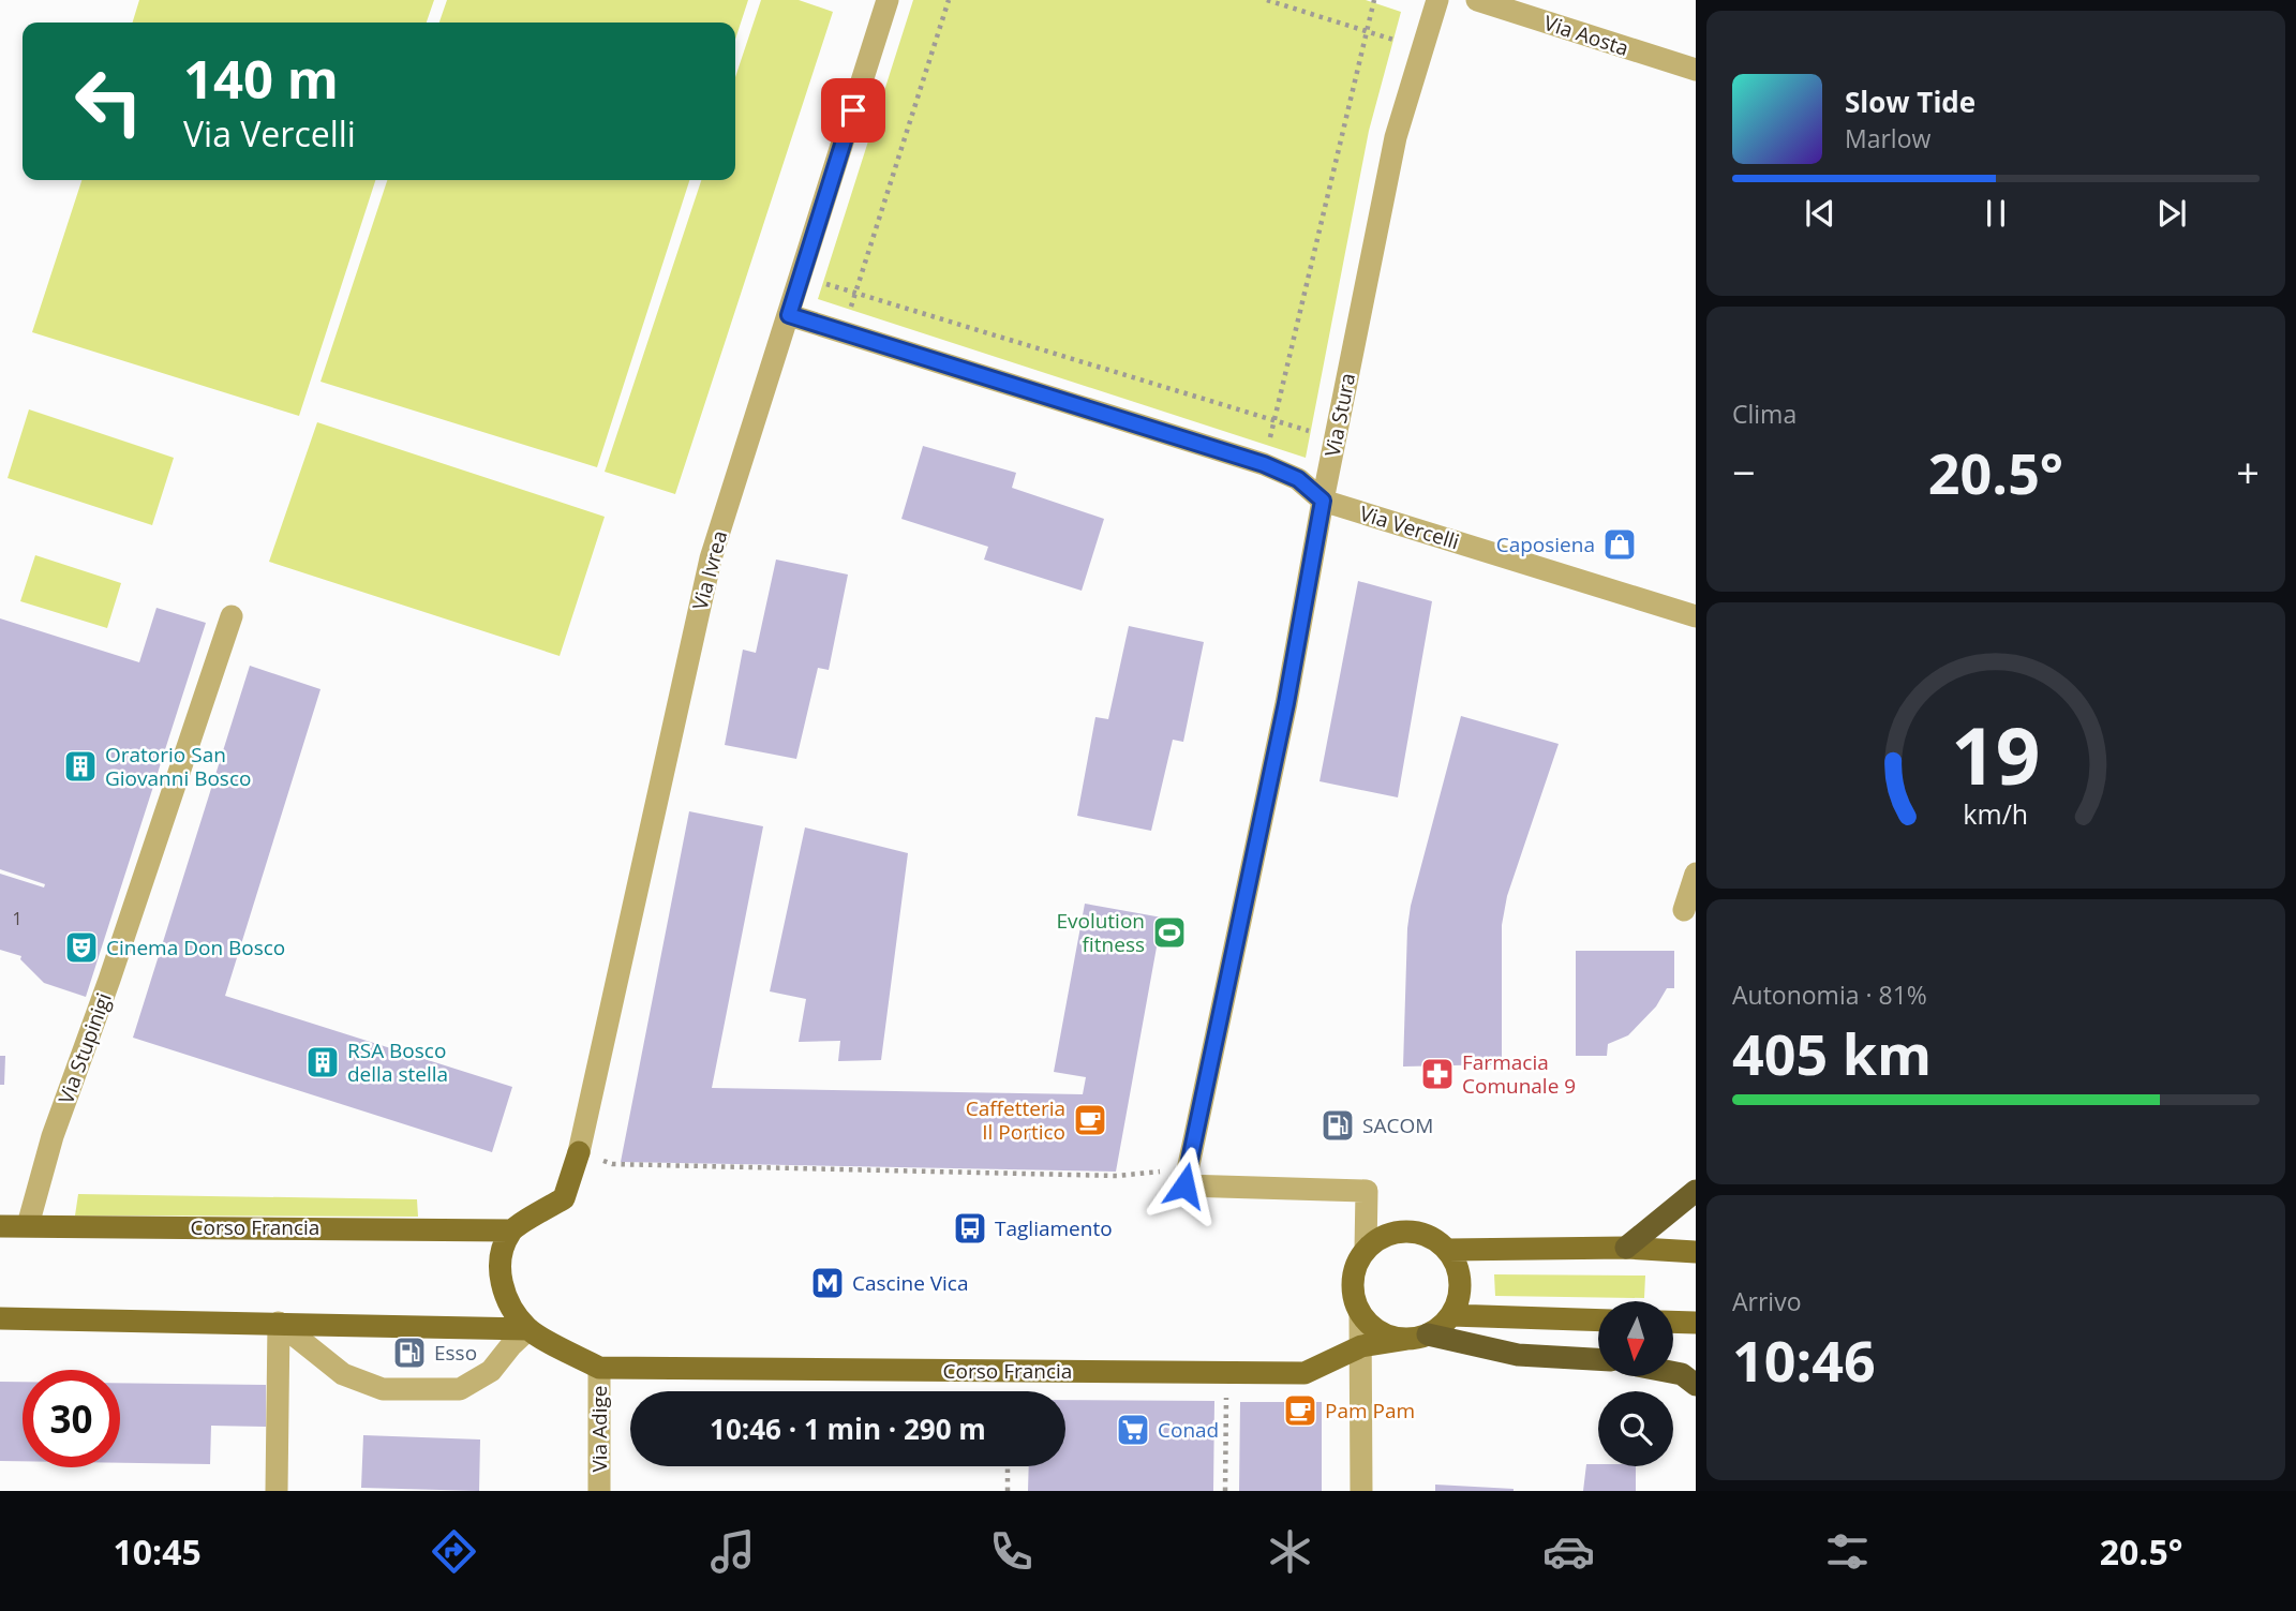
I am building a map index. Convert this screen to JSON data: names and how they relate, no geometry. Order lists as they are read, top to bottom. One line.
{"streets":{"main road":["Corso Francia"],"street":["Via Aosta","Via Stura","Via Vercelli","Via Ivrea","Via Stupinigi","Via Adige"]},"crossings":[["Via Stura","Via Vercelli"],["Via Vercelli","Via Ivrea"],["Via Stupinigi","Corso Francia"],["Corso Francia","Via Adige"]],"places":{"shop":["Caposiena"],"building":["Oratorio San Giovanni Bosco","RSA Bosco della stella"],"sports":["Evolution fitness"],"theatre":["Cinema Don Bosco"],"pharmacy":["Farmacia Comunale 9"],"cafe":["Caffetteria Il Portico","Pam Pam"],"fuel station":["SACOM","Esso"],"bus stop":["Tagliamento"],"metro station":["Cascine Vica"],"supermarket":["Conad"]},"house_numbers":["1"],"north":"bottom","page":{"turn":["140 m","Via Vercelli"],"song":["Slow Tide","Marlow"],"tile":["Clima",["Autonomia · 81%","405 km"],["Arrivo","10:46"]],"heat":["−","20.5°","+"],"limit":"30","trip":"10:46 · 1 min · 290 m","tabs":["10:45","20.5°"],"gauge":["19","km/h"]}}
